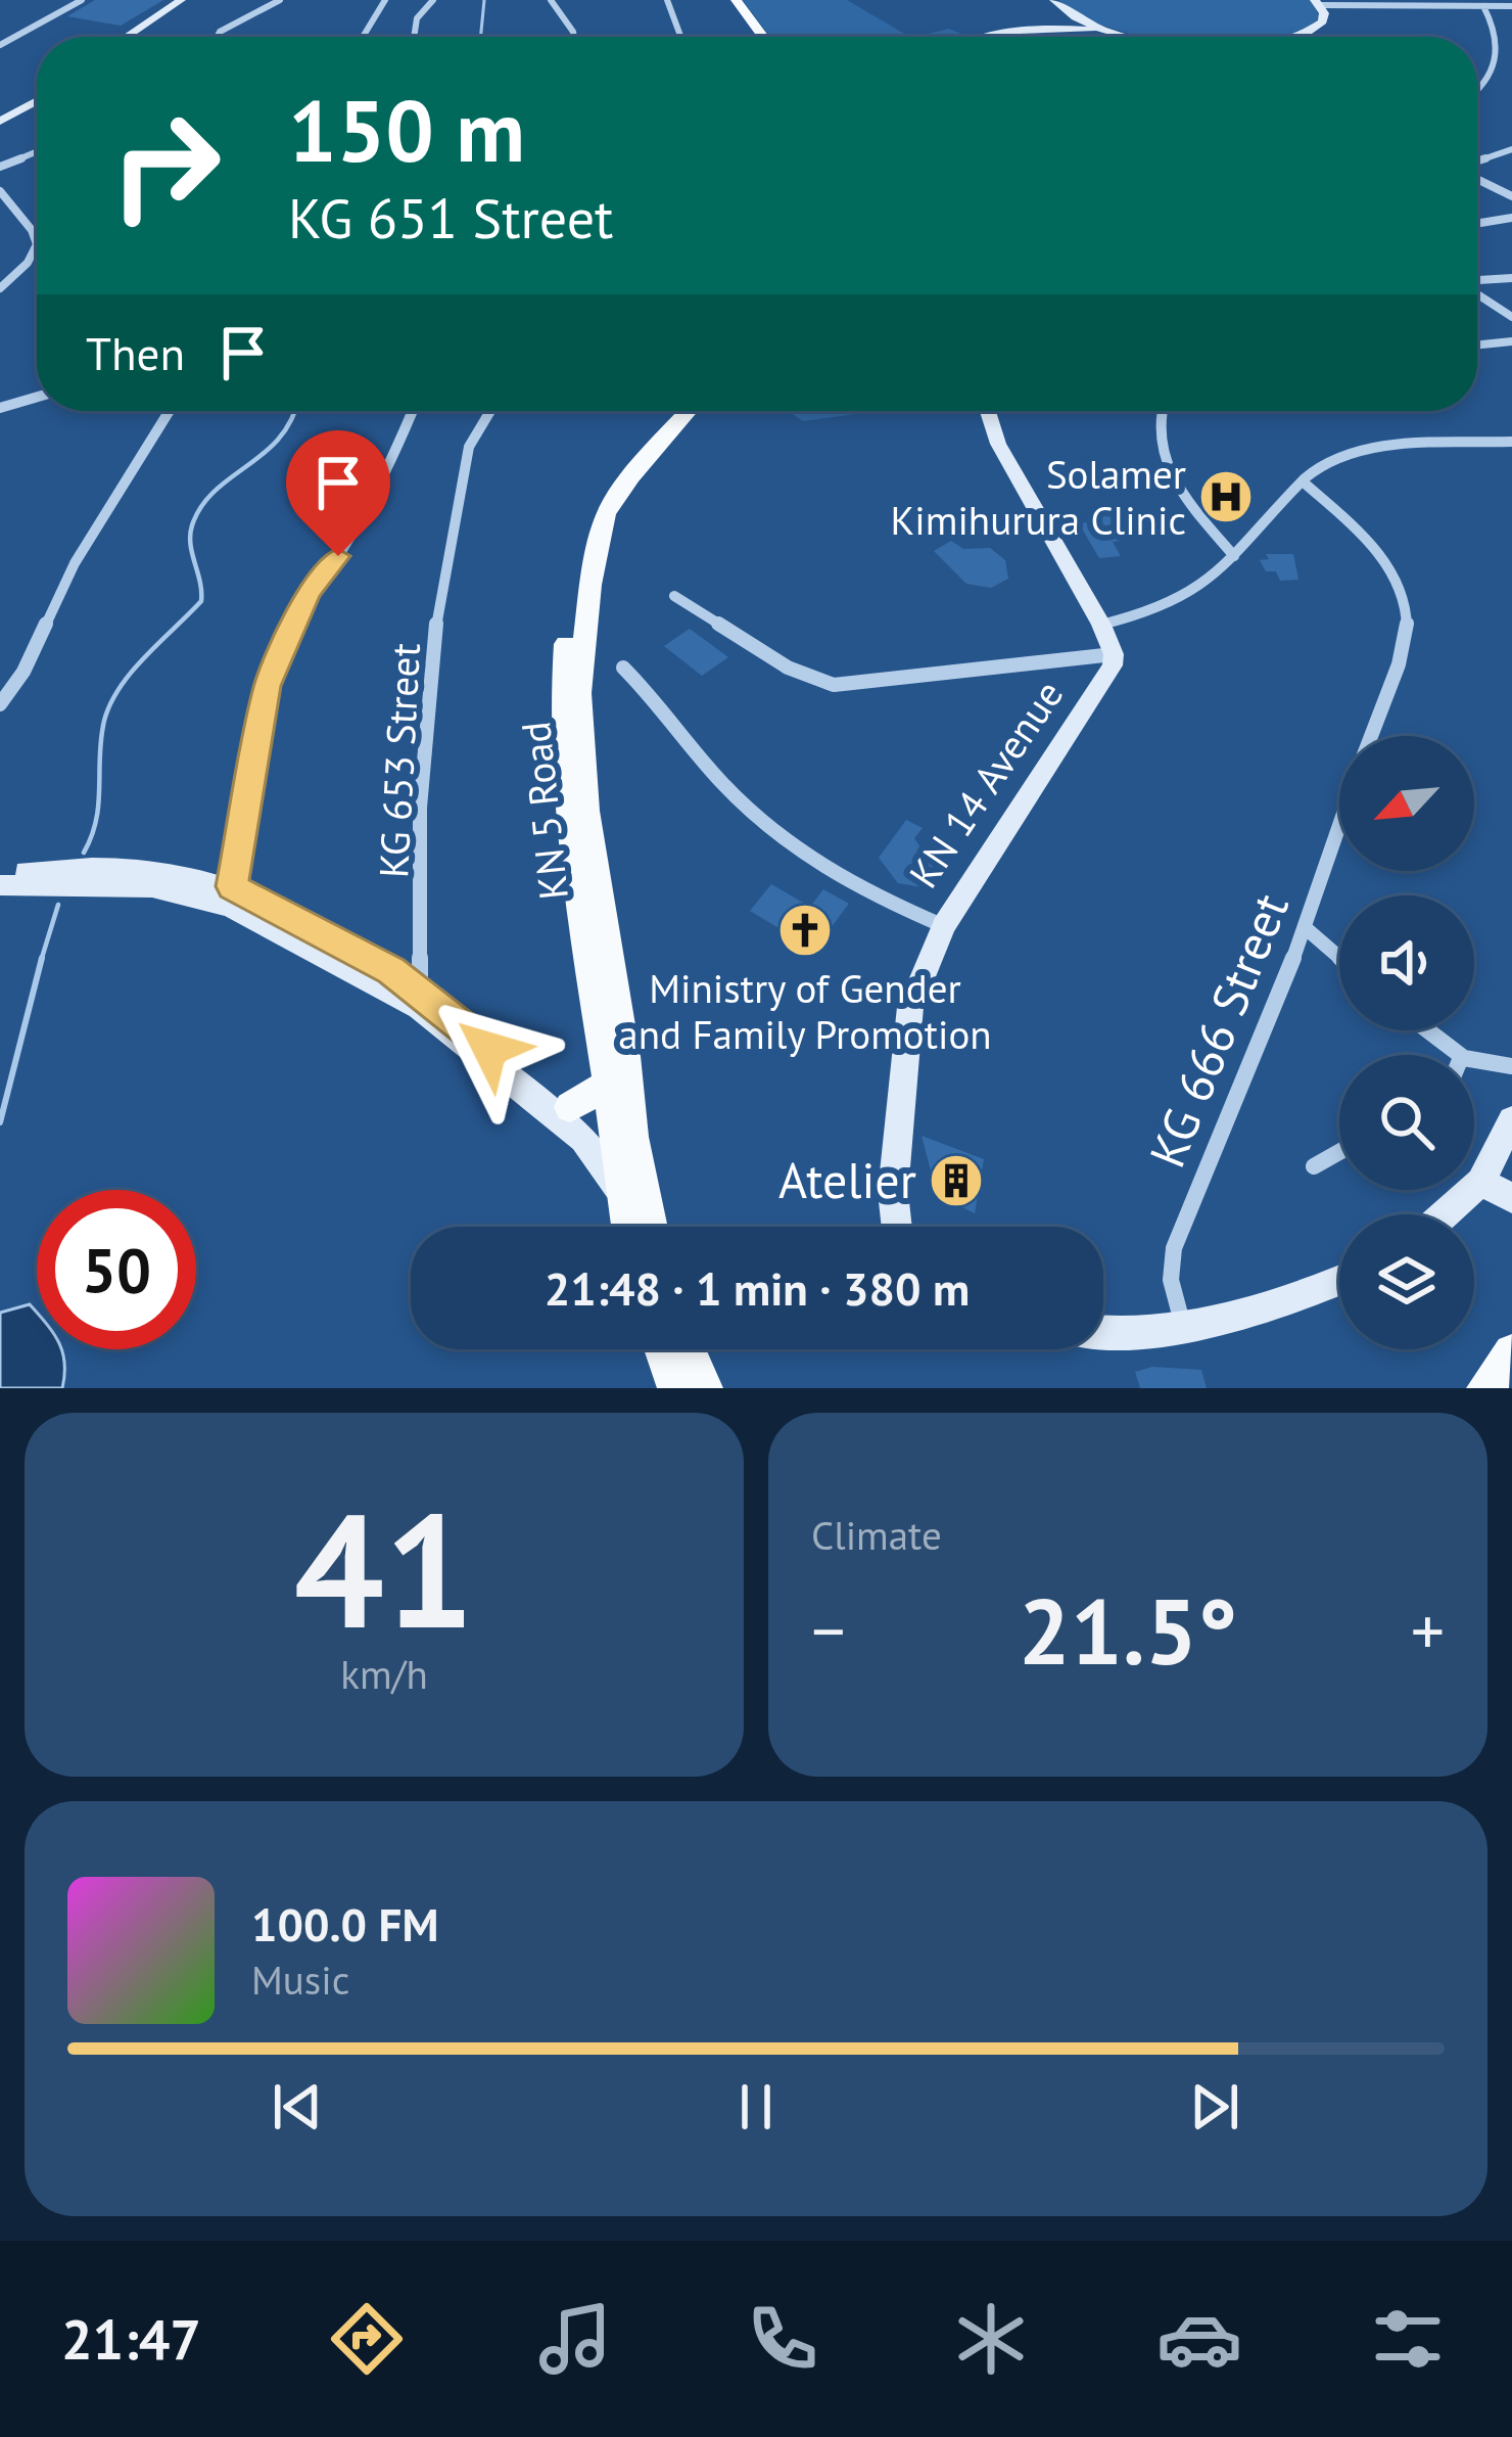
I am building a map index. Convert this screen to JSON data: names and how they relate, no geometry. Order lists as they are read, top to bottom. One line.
{"streets":{"main road":["KN 14 Avenue","KN 5 Road"],"street":["KG 653 Street","KG 666 Street"]},"places":{"hospital":["Solamer Kimihurura Clinic"],"church":["Ministry of Gender and Family Promotion"],"building":["Atelier"]},"north":"bottom left","page":{"turn":["150 m","KG 651 Street"],"then":"Then","limit":"50","trip":"21:48 · 1 min · 380 m","tile":[["41","km/h"],"Climate"],"heat":["−","21.5°","+"],"song":["100.0 FM","Music"],"tabs":"21:47"}}
